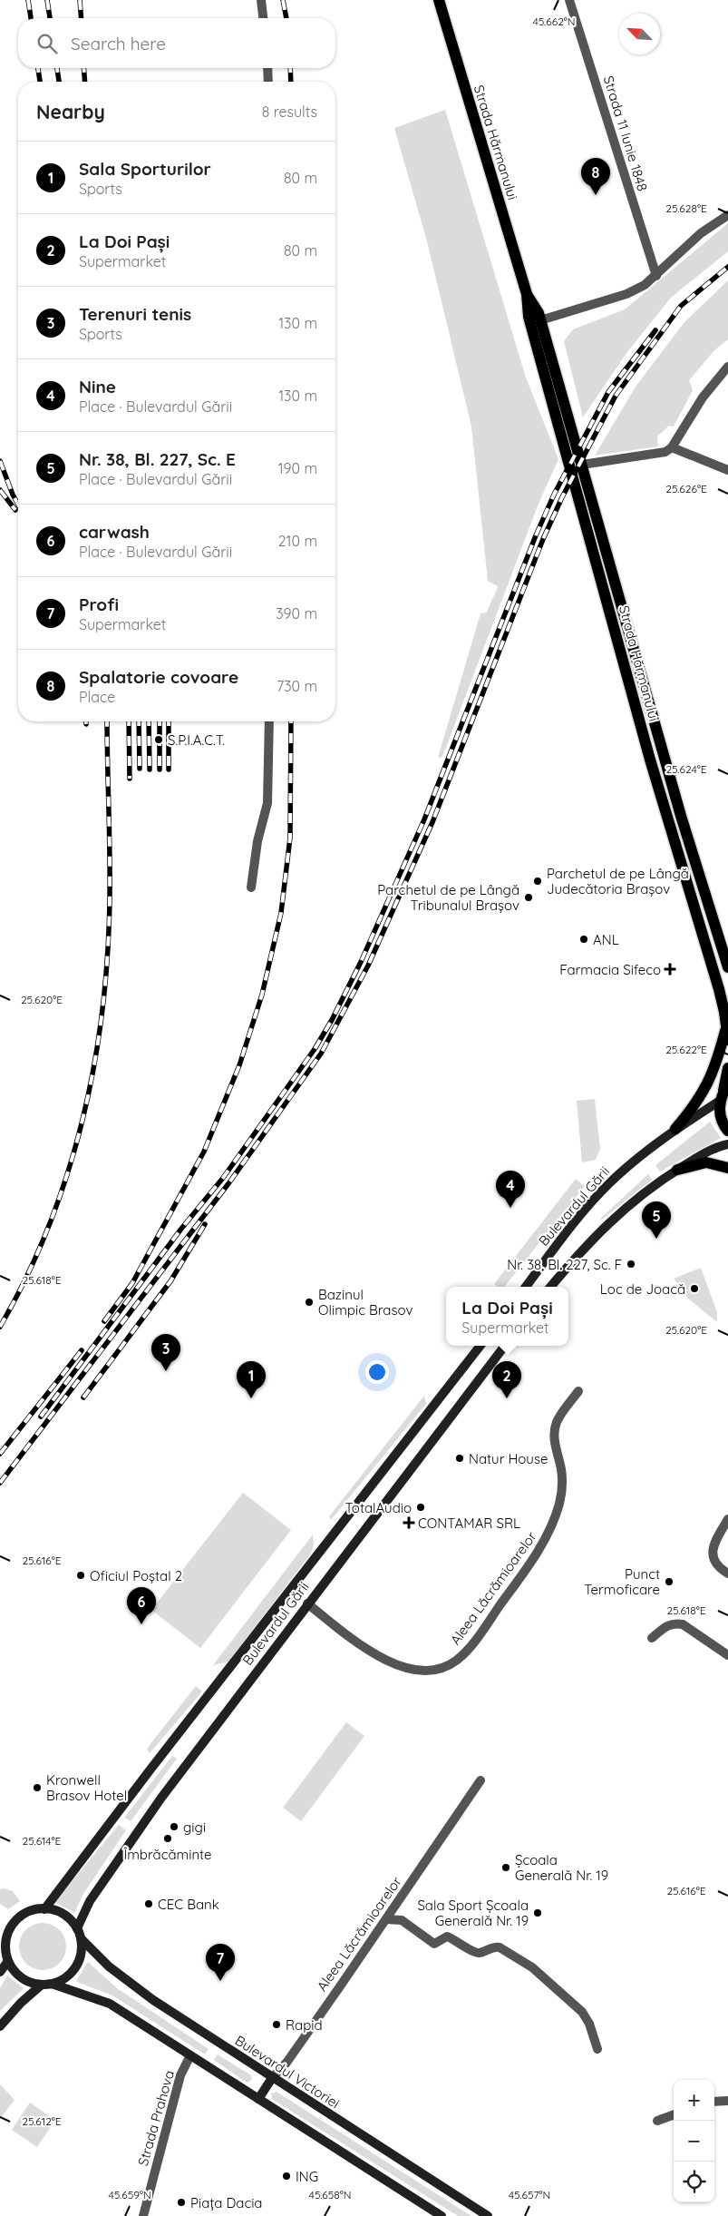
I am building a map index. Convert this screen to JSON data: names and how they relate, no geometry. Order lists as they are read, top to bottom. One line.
{"streets":{"main road":["Strada Hărmanului","Bulevardul Gării","Bulevardul Victoriei"],"street":["Strada 11 Iunie 1848","Aleea Lăcrămioarelor","Strada Prahova"]},"crossings":[["Bulevardul Gării","Aleea Lăcrămioarelor"],["Bulevardul Gării","Bulevardul Victoriei"],["Aleea Lăcrămioarelor","Bulevardul Victoriei"]],"places":{"other":["S.P.I.A.C.T.","Parchetul de pe Lângă Judecătoria Brașov","Parchetul de pe Lângă Tribunalul Brașov","ANL","Nr. 38, Bl. 227, Sc. F","Loc de Joacă","Bazinul Olimpic Brasov","Natur House","TotalAudio","Oficiul Poștal 2","Punct Termoficare","Kronwell Brasov Hotel","gigi","Îmbrăcăminte","Școala Generală Nr. 19","CEC Bank","Sala Sport Școala Generală Nr. 19","Rapid","ING","Piața Dacia"],"health":["Farmacia Sifeco","CONTAMAR SRL"]},"north":"top left","page":{"search":"Search here","heading":["Nearby","8 results"],"list":[{"mark":"1","name":"Sala Sporturilor","note":"Sports","value":"80 m"},{"mark":"2","name":"La Doi Pași","note":"Supermarket","value":"80 m"},{"mark":"3","name":"Terenuri tenis","note":"Sports","value":"130 m"},{"mark":"4","name":"Nine","note":"Place · Bulevardul Gării","value":"130 m"},{"mark":"5","name":"Nr. 38, Bl. 227, Sc. E","note":"Place · Bulevardul Gării","value":"190 m"},{"mark":"6","name":"carwash","note":"Place · Bulevardul Gării","value":"210 m"},{"mark":"7","name":"Profi","note":"Supermarket","value":"390 m"},{"mark":"8","name":"Spalatorie covoare","note":"Place","value":"730 m"}],"pins":["8","4","5","3","1","2","6","7"],"popup":["La Doi Pași","Supermarket"],"map_buttons":["+","−"]},"coordinates":["45.662°N","25.628°E","25.626°E","25.624°E","25.620°E","25.622°E","25.618°E","25.616°E","25.614°E","25.612°E","45.659°N","45.658°N","45.657°N"]}
